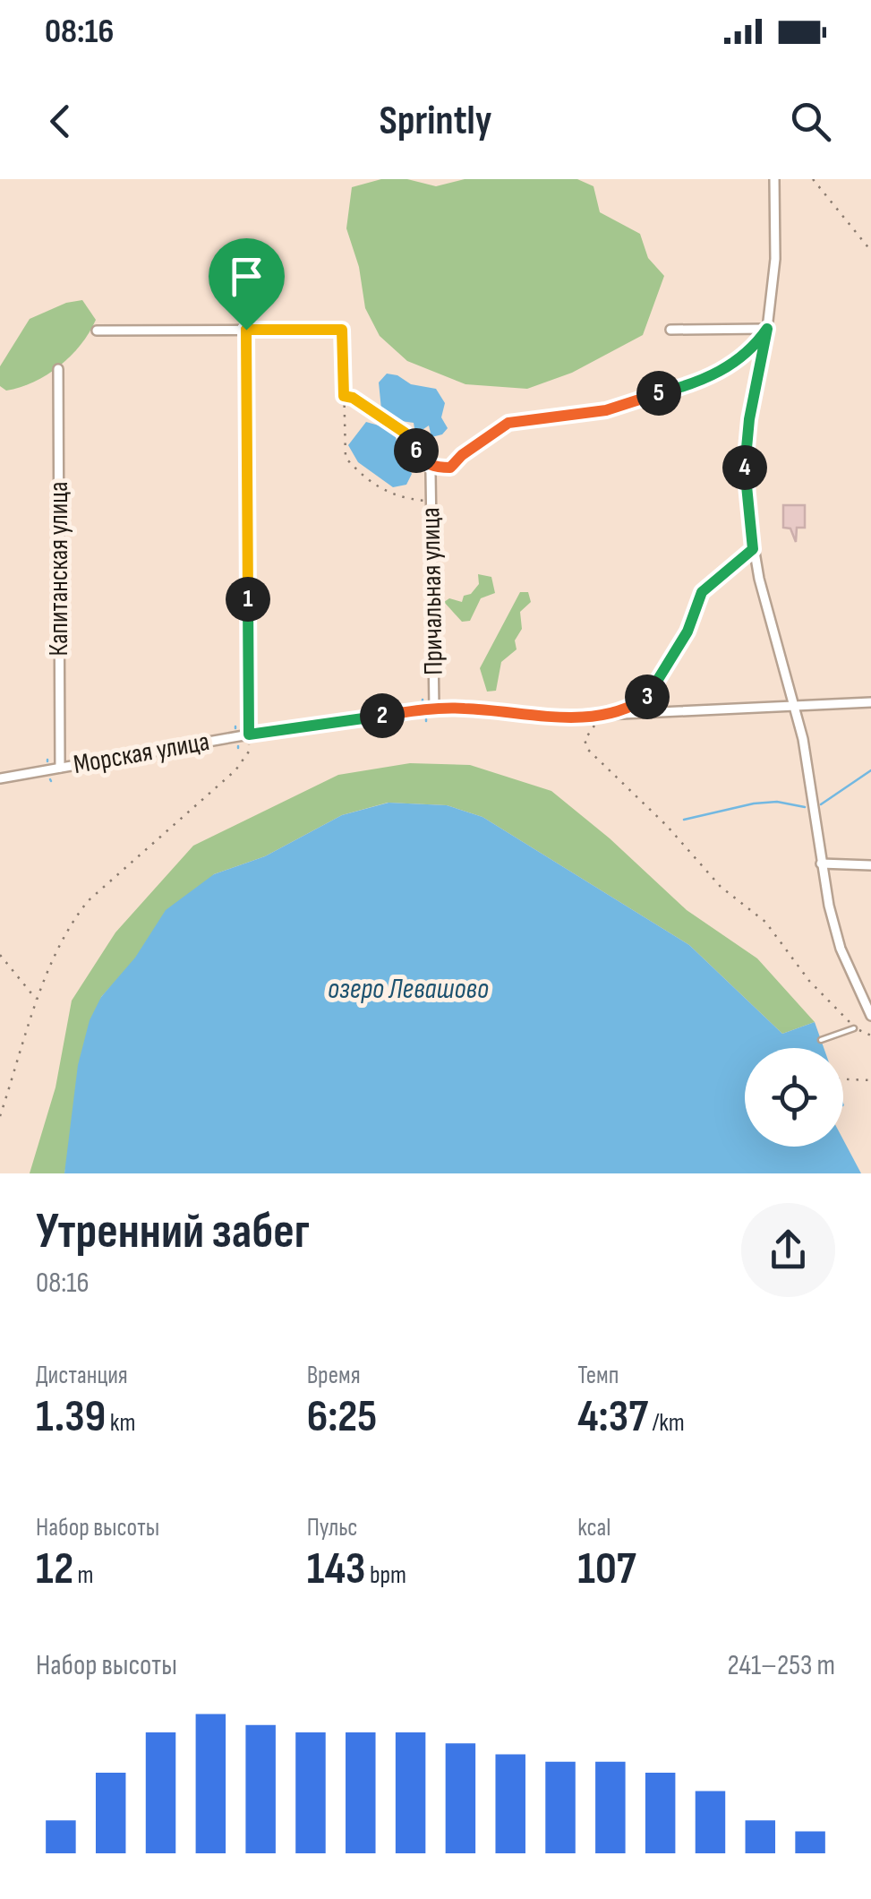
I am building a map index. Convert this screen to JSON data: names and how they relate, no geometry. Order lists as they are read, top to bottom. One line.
{"streets":{"street":["Капитанская улица","Причальная улица","Морская улица"]},"crossings":[["Капитанская улица","Морская улица"],["Причальная улица","Морская улица"]],"water":["озеро Левашово"],"page":{"status":"08:16","header":"Sprintly","pins":["5","6","4","1","3","2"],"heading":["Утренний забег","08:16"],"stats":[["Дистанция","1.39 km"],["Время","6:25"],["Темп","4:37 /km"],["Набор высоты","12 m"],["Пульс","143 bpm"],["kcal","107"]],"chart":["Набор высоты","241–253 m"]}}
